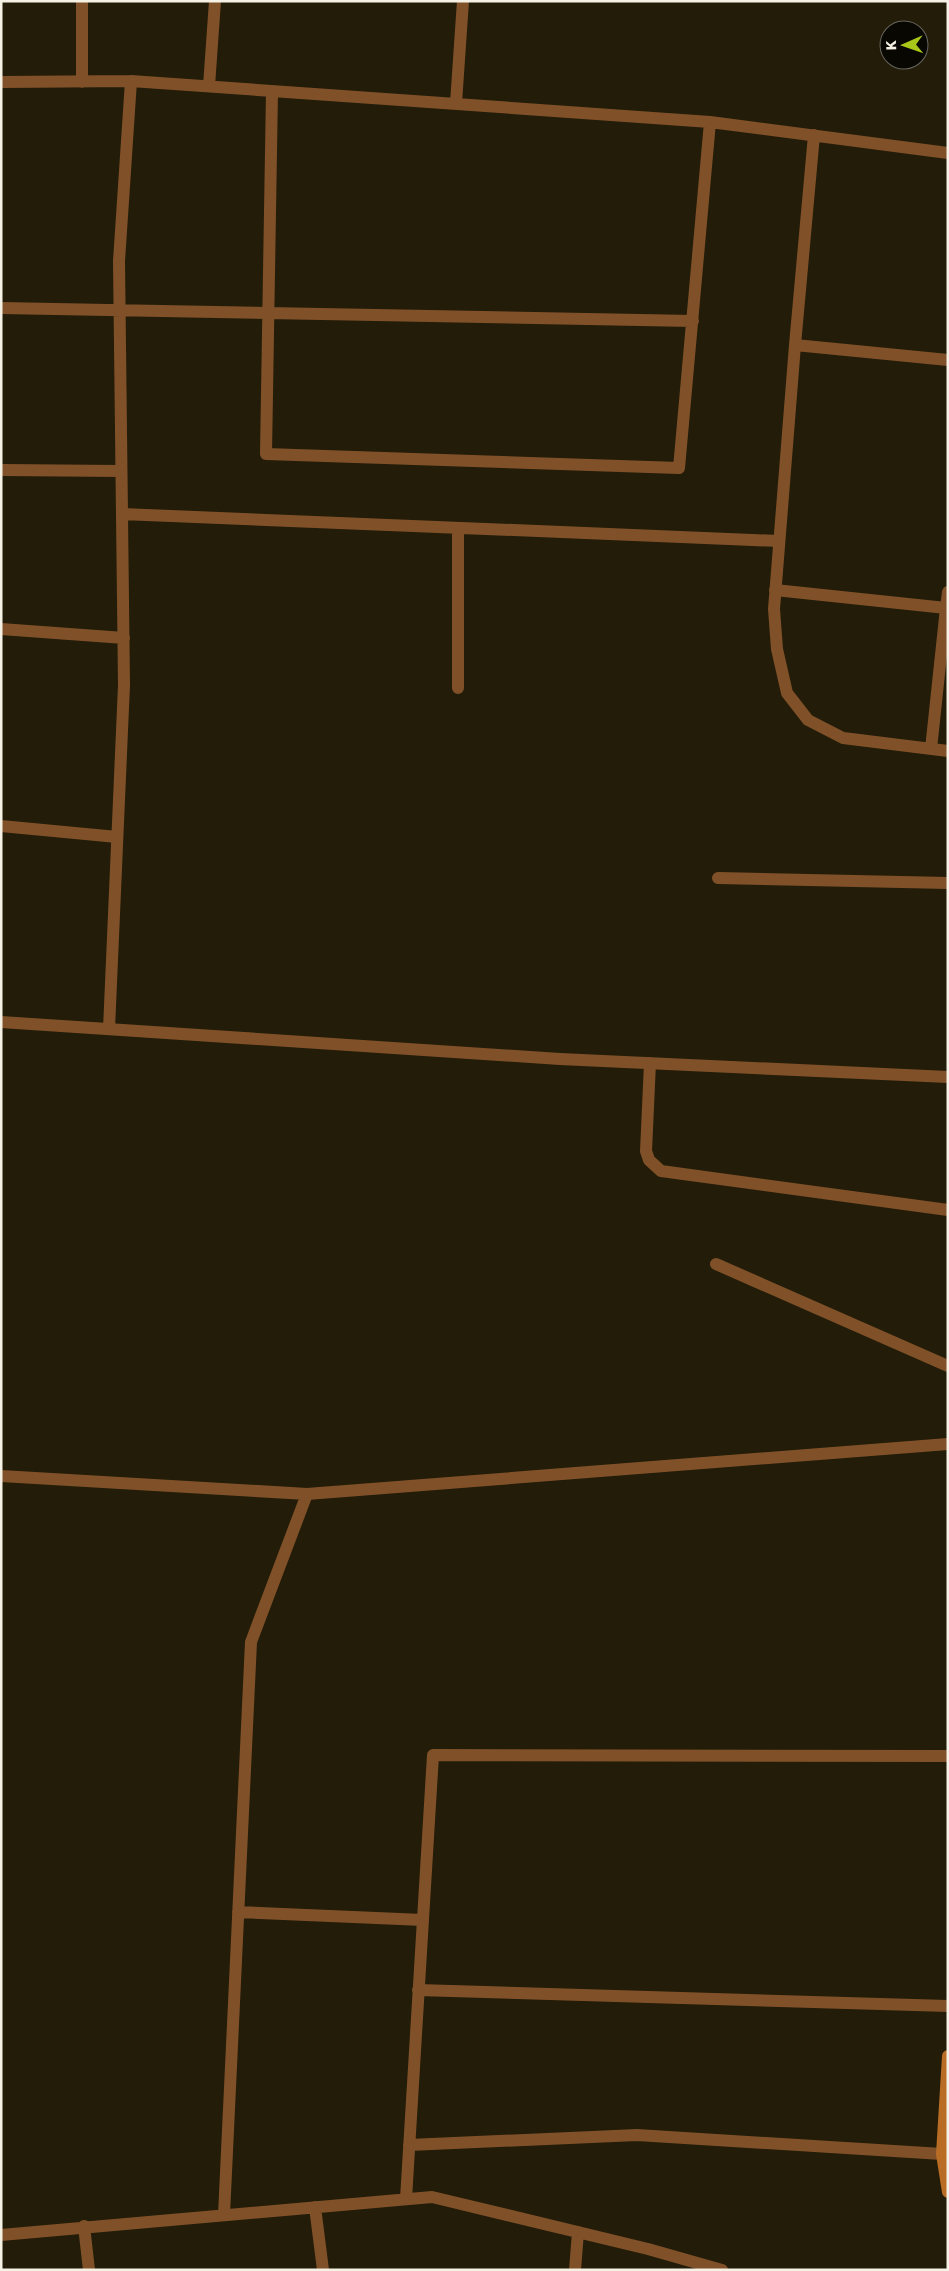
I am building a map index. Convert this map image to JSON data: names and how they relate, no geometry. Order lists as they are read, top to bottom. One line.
{"north":"left"}
